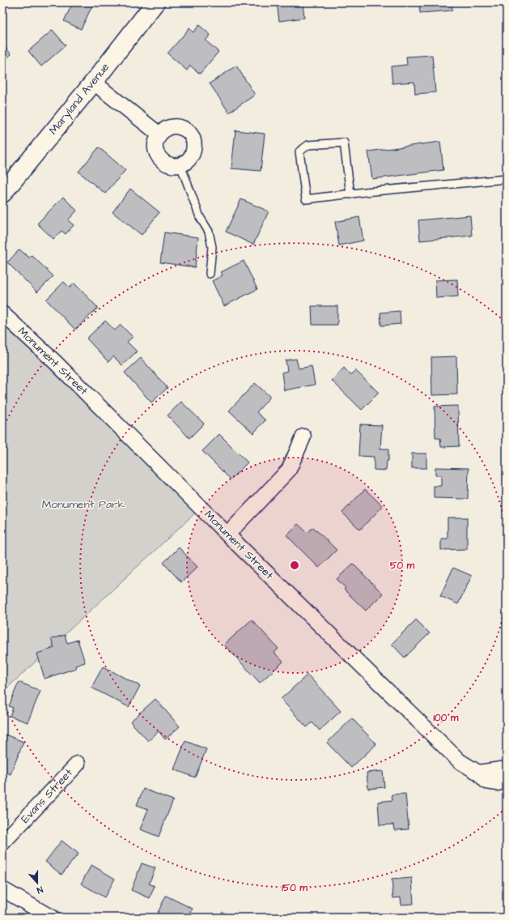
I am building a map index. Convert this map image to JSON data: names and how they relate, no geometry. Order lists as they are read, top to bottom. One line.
{"streets":{"main road":["Maryland Avenue"],"street":["Monument Street","Evans Street"]},"parks":["Monument Park"],"north":"bottom","rings":["50 m","100 m","150 m"]}
